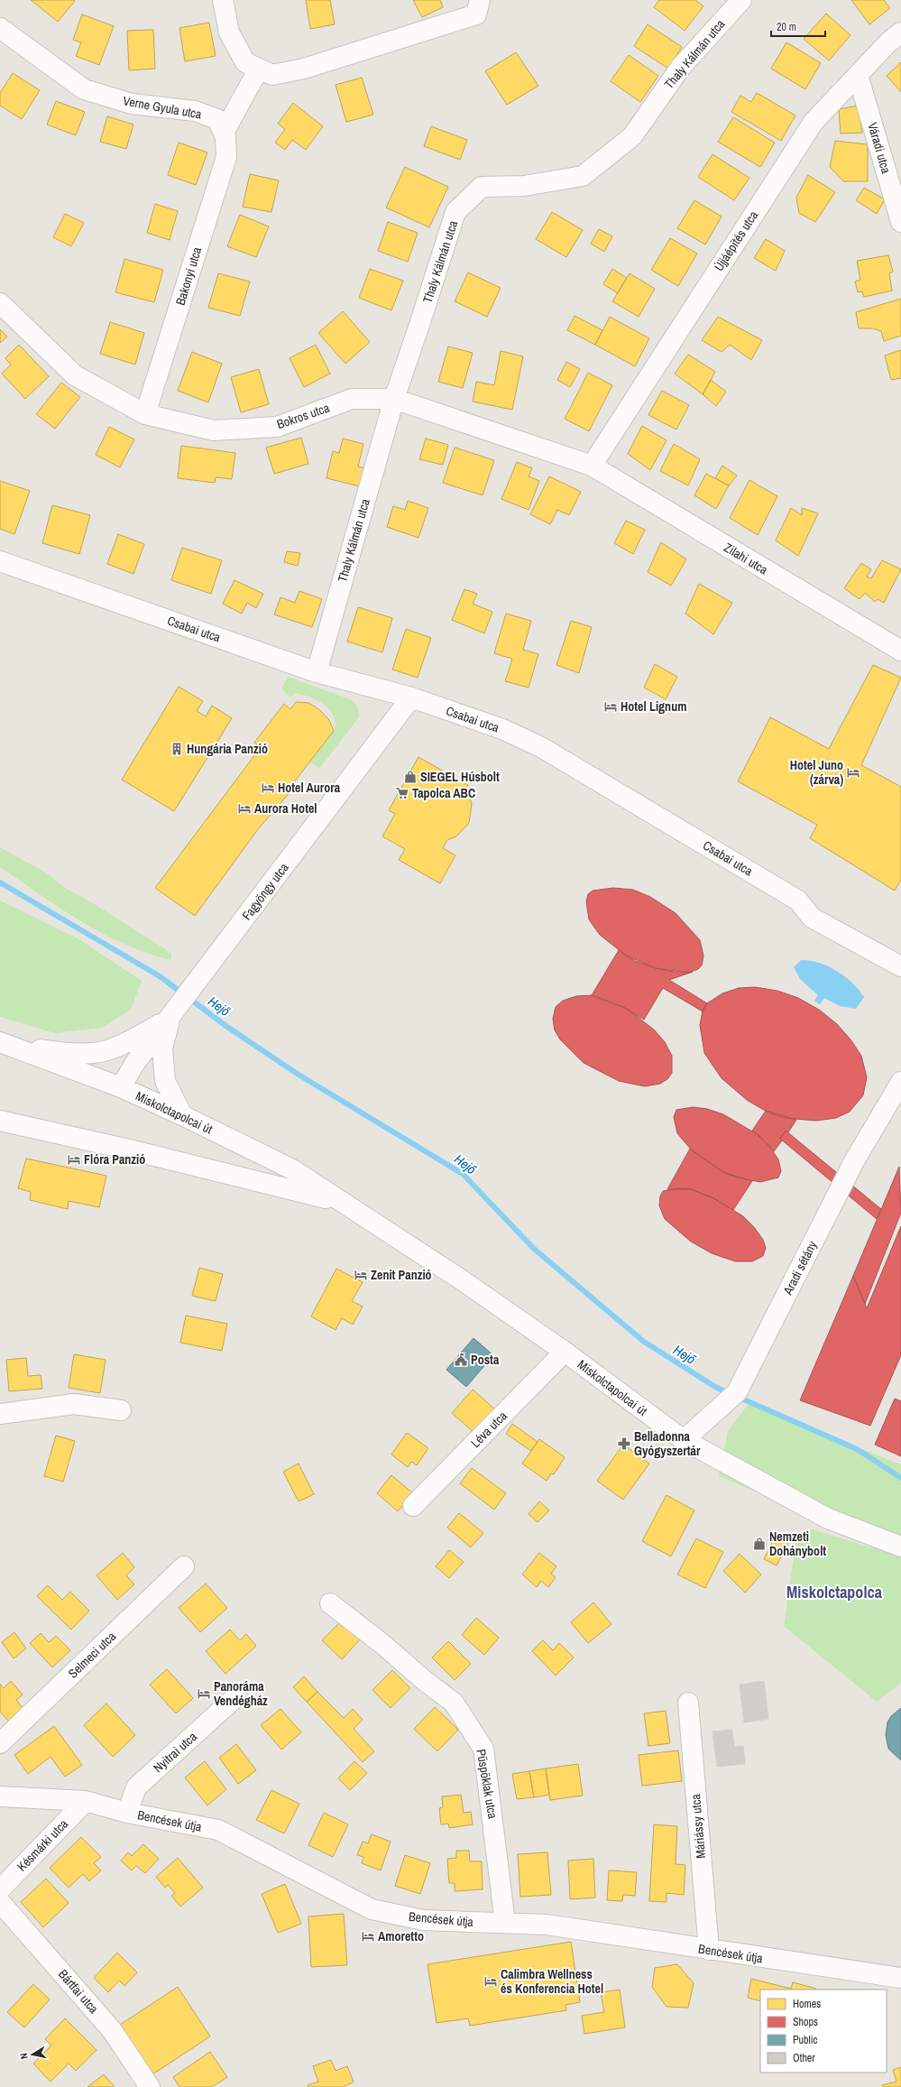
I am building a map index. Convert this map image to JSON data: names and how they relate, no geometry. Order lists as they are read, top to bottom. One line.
{"streets":{"street":["Thaly Kálmán utca","Verne Gyula utca","Váradi utca","Újjáépítés utca","Bakonyi utca","Bokros utca","Zilahi utca","Csabai utca","Fagyöngy utca","Miskolctapolcai út","Aradi sétány","Léva utca","Selmeci utca","Nyitrai utca","Püspöklak utca","Bencések útja","Máriássy utca","Késmárki utca","Bártfai utca"]},"crossings":[["Thaly Kálmán utca","Bokros utca"],["Thaly Kálmán utca","Csabai utca"],["Verne Gyula utca","Bakonyi utca"],["Váradi utca","Újjáépítés utca"],["Újjáépítés utca","Bokros utca"],["Újjáépítés utca","Zilahi utca"],["Bakonyi utca","Bokros utca"],["Bokros utca","Zilahi utca"],["Csabai utca","Fagyöngy utca"],["Fagyöngy utca","Miskolctapolcai út"],["Miskolctapolcai út","Aradi sétány"],["Miskolctapolcai út","Léva utca"],["Nyitrai utca","Bencések útja"],["Püspöklak utca","Bencések útja"],["Bencések útja","Máriássy utca"],["Bencések útja","Késmárki utca"]],"districts":["Miskolctapolca"],"water":["Hejő"],"places":{"hotel":["Hotel Lignum","Hotel Juno (zárva)","Hotel Aurora","Aurora Hotel","Flóra Panzió","Zenit Panzió","Panoráma Vendégház","Amoretto","Calimbra Wellness és Konferencia Hotel"],"building":["Hungária Panzió"],"shop":["SIEGEL Húsbolt","Nemzeti Dohánybolt"],"supermarket":["Tapolca ABC"],"public building":["Posta"],"pharmacy":["Belladonna Gyógyszertár"]},"legend":["Homes","Shops","Public","Other"],"scale_bar":"20 m","north":"left"}
